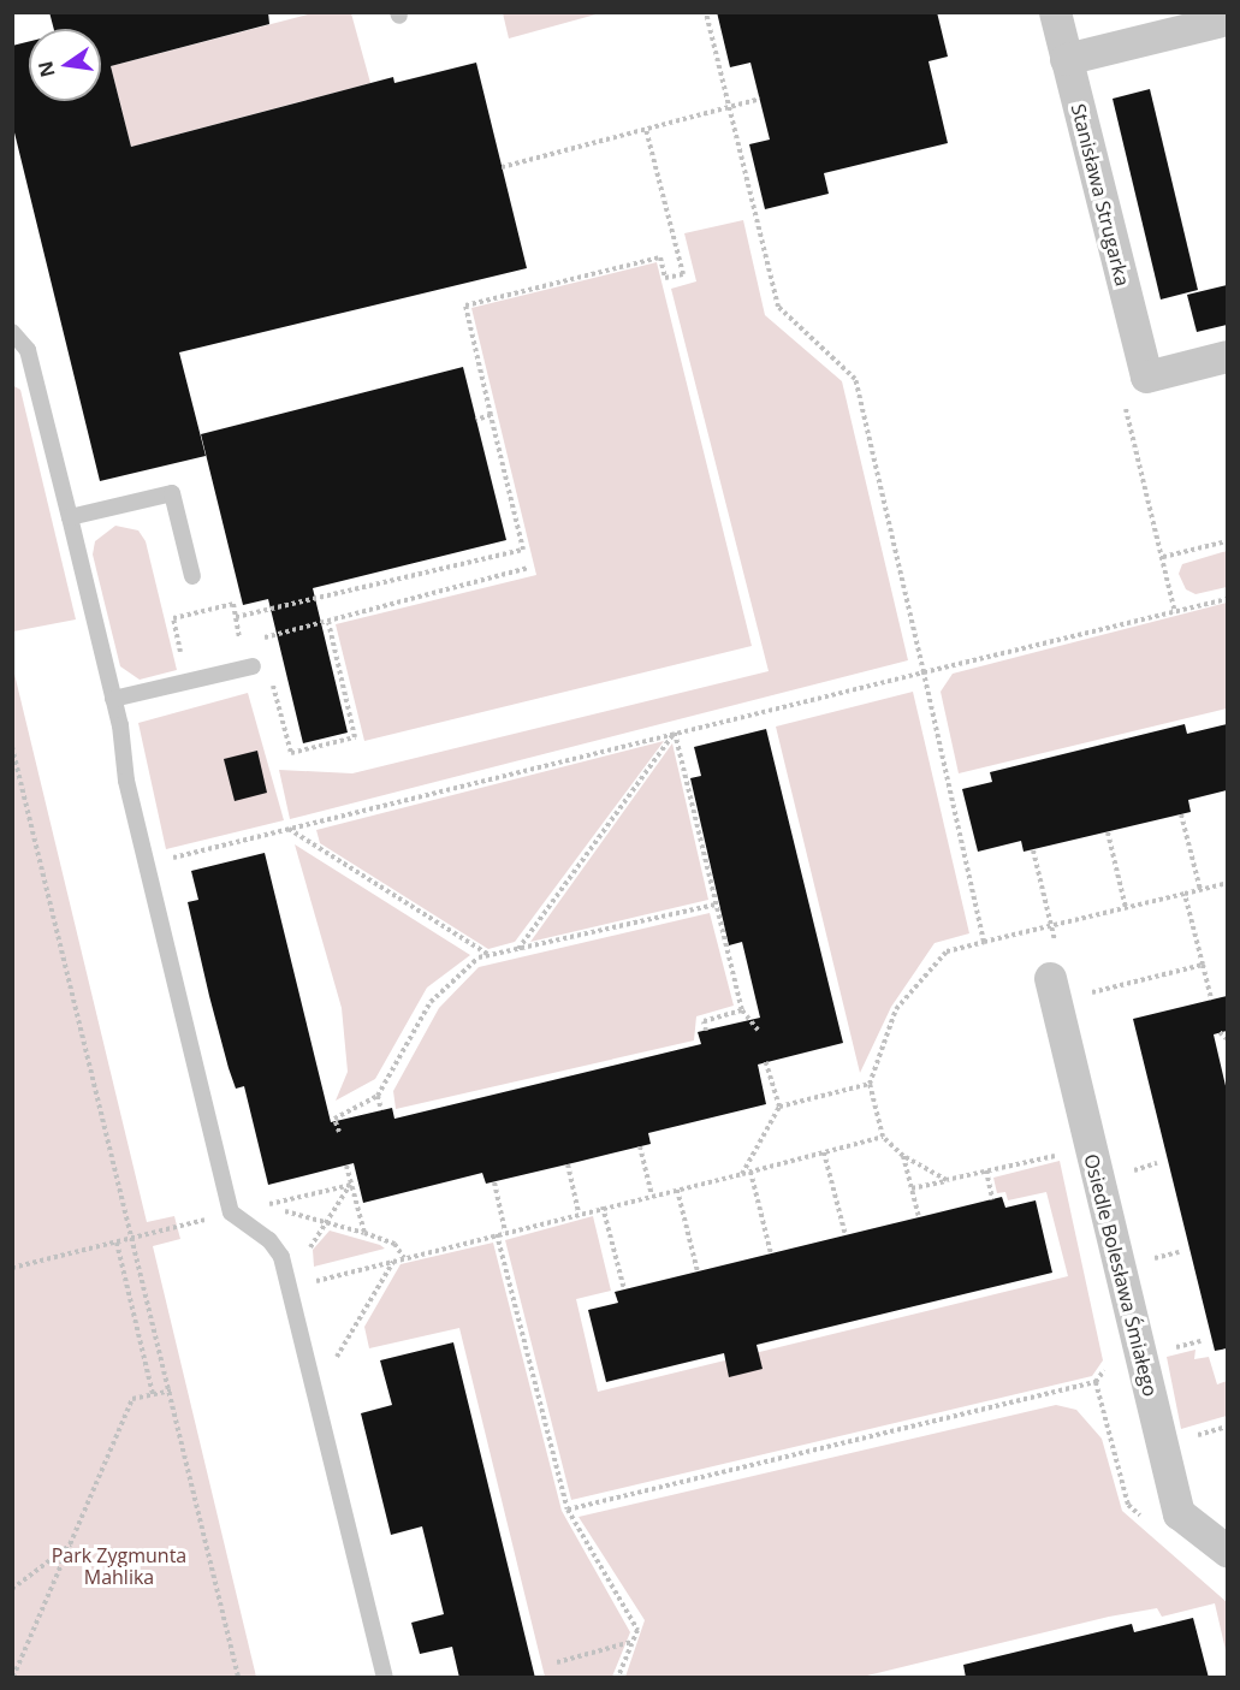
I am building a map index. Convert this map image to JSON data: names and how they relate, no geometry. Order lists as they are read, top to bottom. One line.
{"streets":{"street":["Stanisława Strugarka","Osiedle Bolesława Śmiałego"]},"parks":["Park Zygmunta Mahlika"],"north":"left"}
